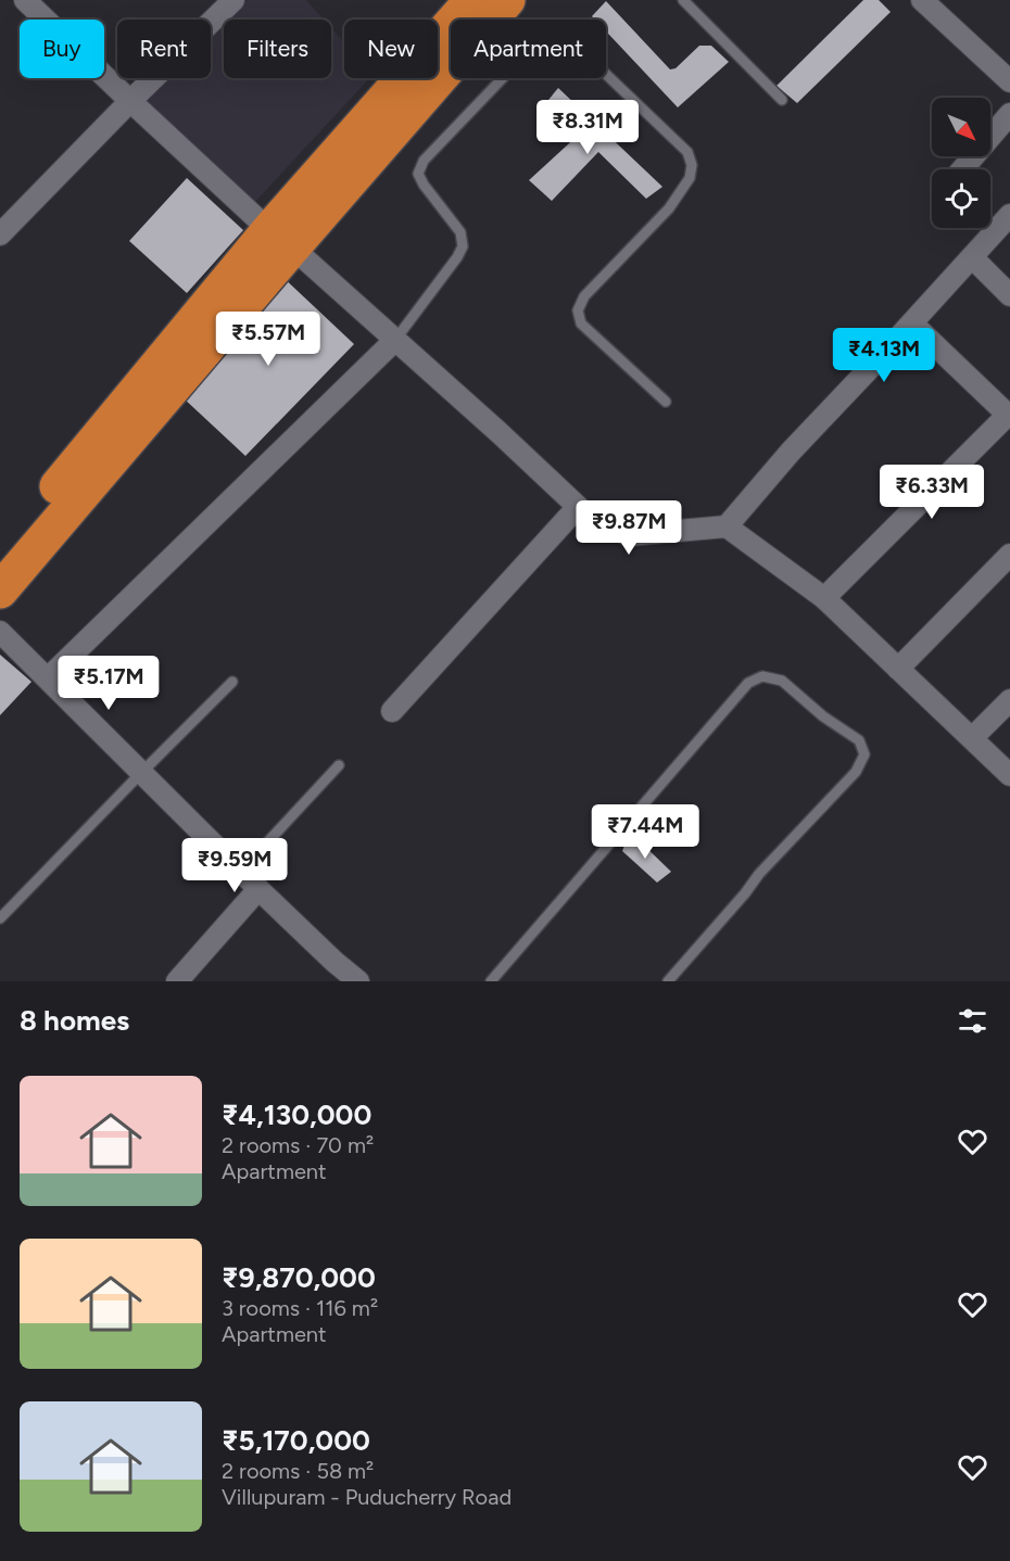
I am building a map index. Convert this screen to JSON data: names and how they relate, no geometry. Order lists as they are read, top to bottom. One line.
{"north":"bottom right","page":{"chip":["Buy","Rent","Filters","New","Apartment"],"price":["₹8.31M","₹5.57M","₹4.13M","₹6.33M","₹9.87M","₹5.17M","₹7.44M","₹9.59M"],"heading":"8 homes","list":[{"name":"₹4,130,000","note":"2 rooms · 70 m² · Apartment"},{"name":"₹9,870,000","note":"3 rooms · 116 m² · Apartment"},{"name":"₹5,170,000","note":"2 rooms · 58 m² · Villupuram - Puducherry Road"}]}}
